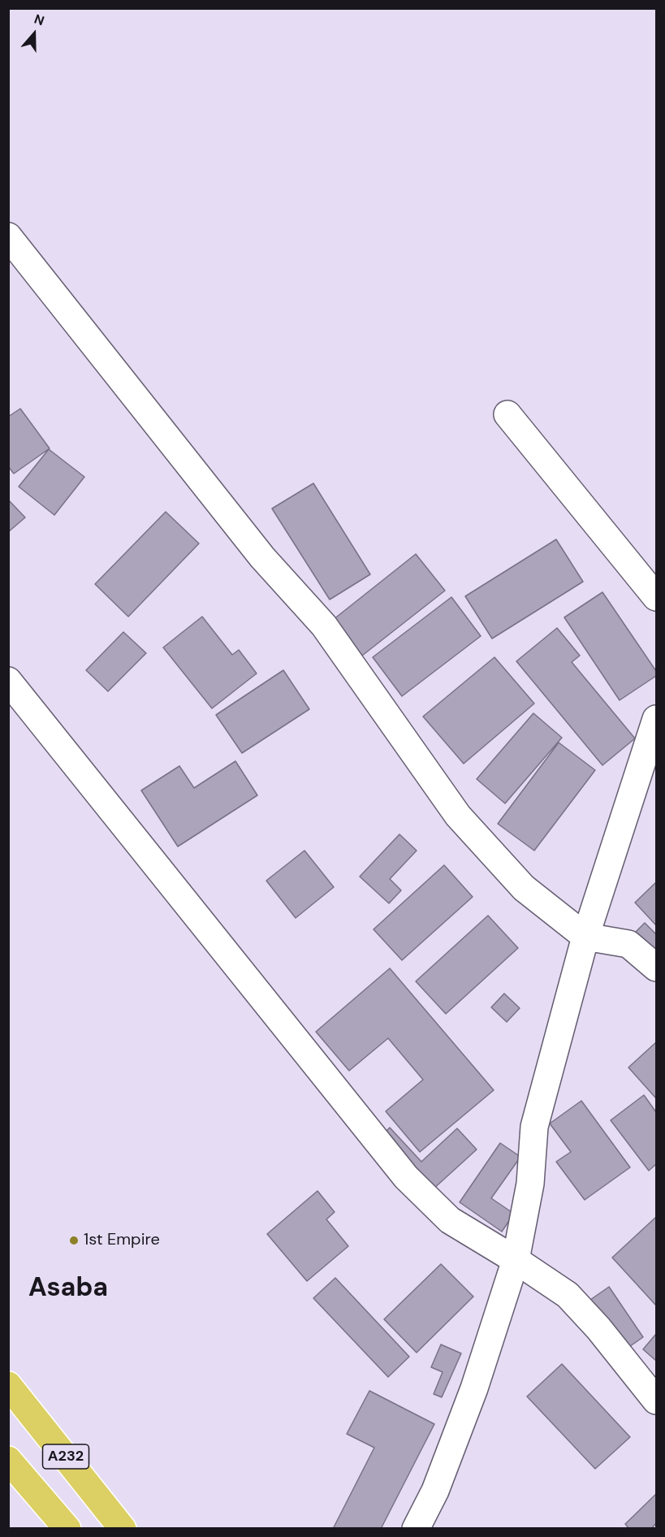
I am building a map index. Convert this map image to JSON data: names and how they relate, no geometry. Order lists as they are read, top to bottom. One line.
{"streets":{"highway":["A232"]},"districts":["Asaba"],"places":["1st Empire"],"north":"top"}
